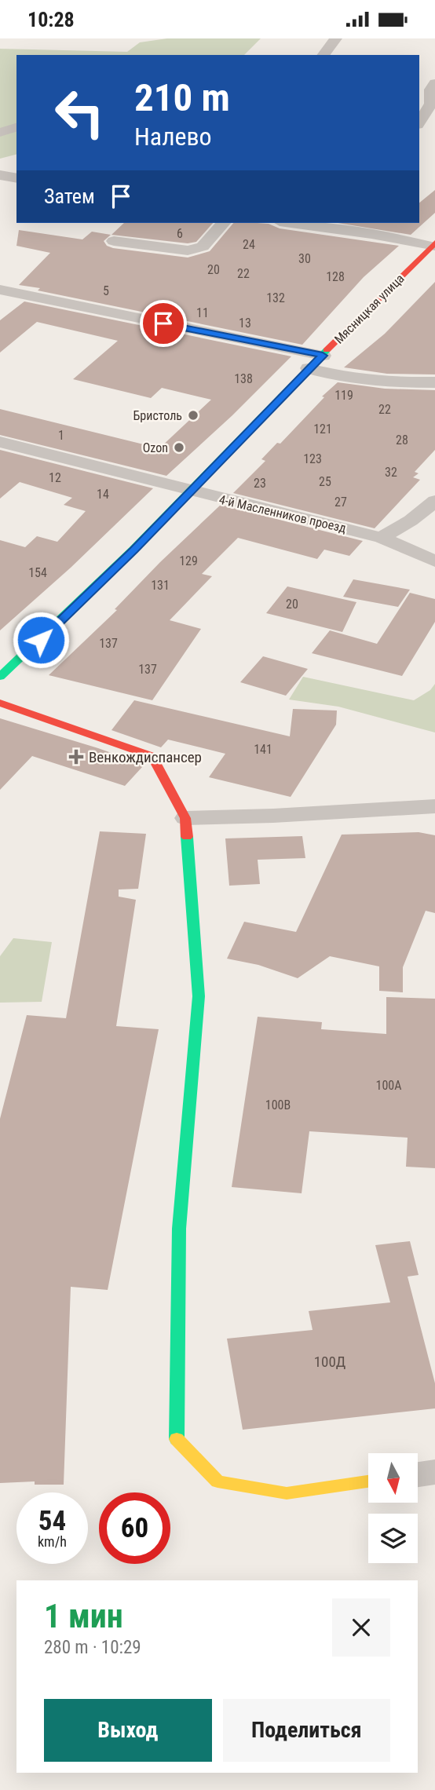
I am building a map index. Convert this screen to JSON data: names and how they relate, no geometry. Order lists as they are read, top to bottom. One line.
{"streets":{"street":["Мясницкая улица","4-й Масленников проезд"]},"crossings":[["Мясницкая улица","4-й Масленников проезд"]],"places":{"other":["Бристоль","Ozon"],"health":["Венкождиспансер"]},"house_numbers":["6","24","30","20","22","128","5","132","11","13","138","119","22","121","1","28","123","32","12","25","23","14","27","129","154","131","20","137","137","141","100А","100В","100Д"],"north":"bottom","page":{"status":"10:28","turn":["210 m","Налево"],"then":"Затем","speed":"54 km/h","limit":"60","heading":["1 мин","280 m · 10:29"],"buttons":["Выход","Поделиться"]}}
